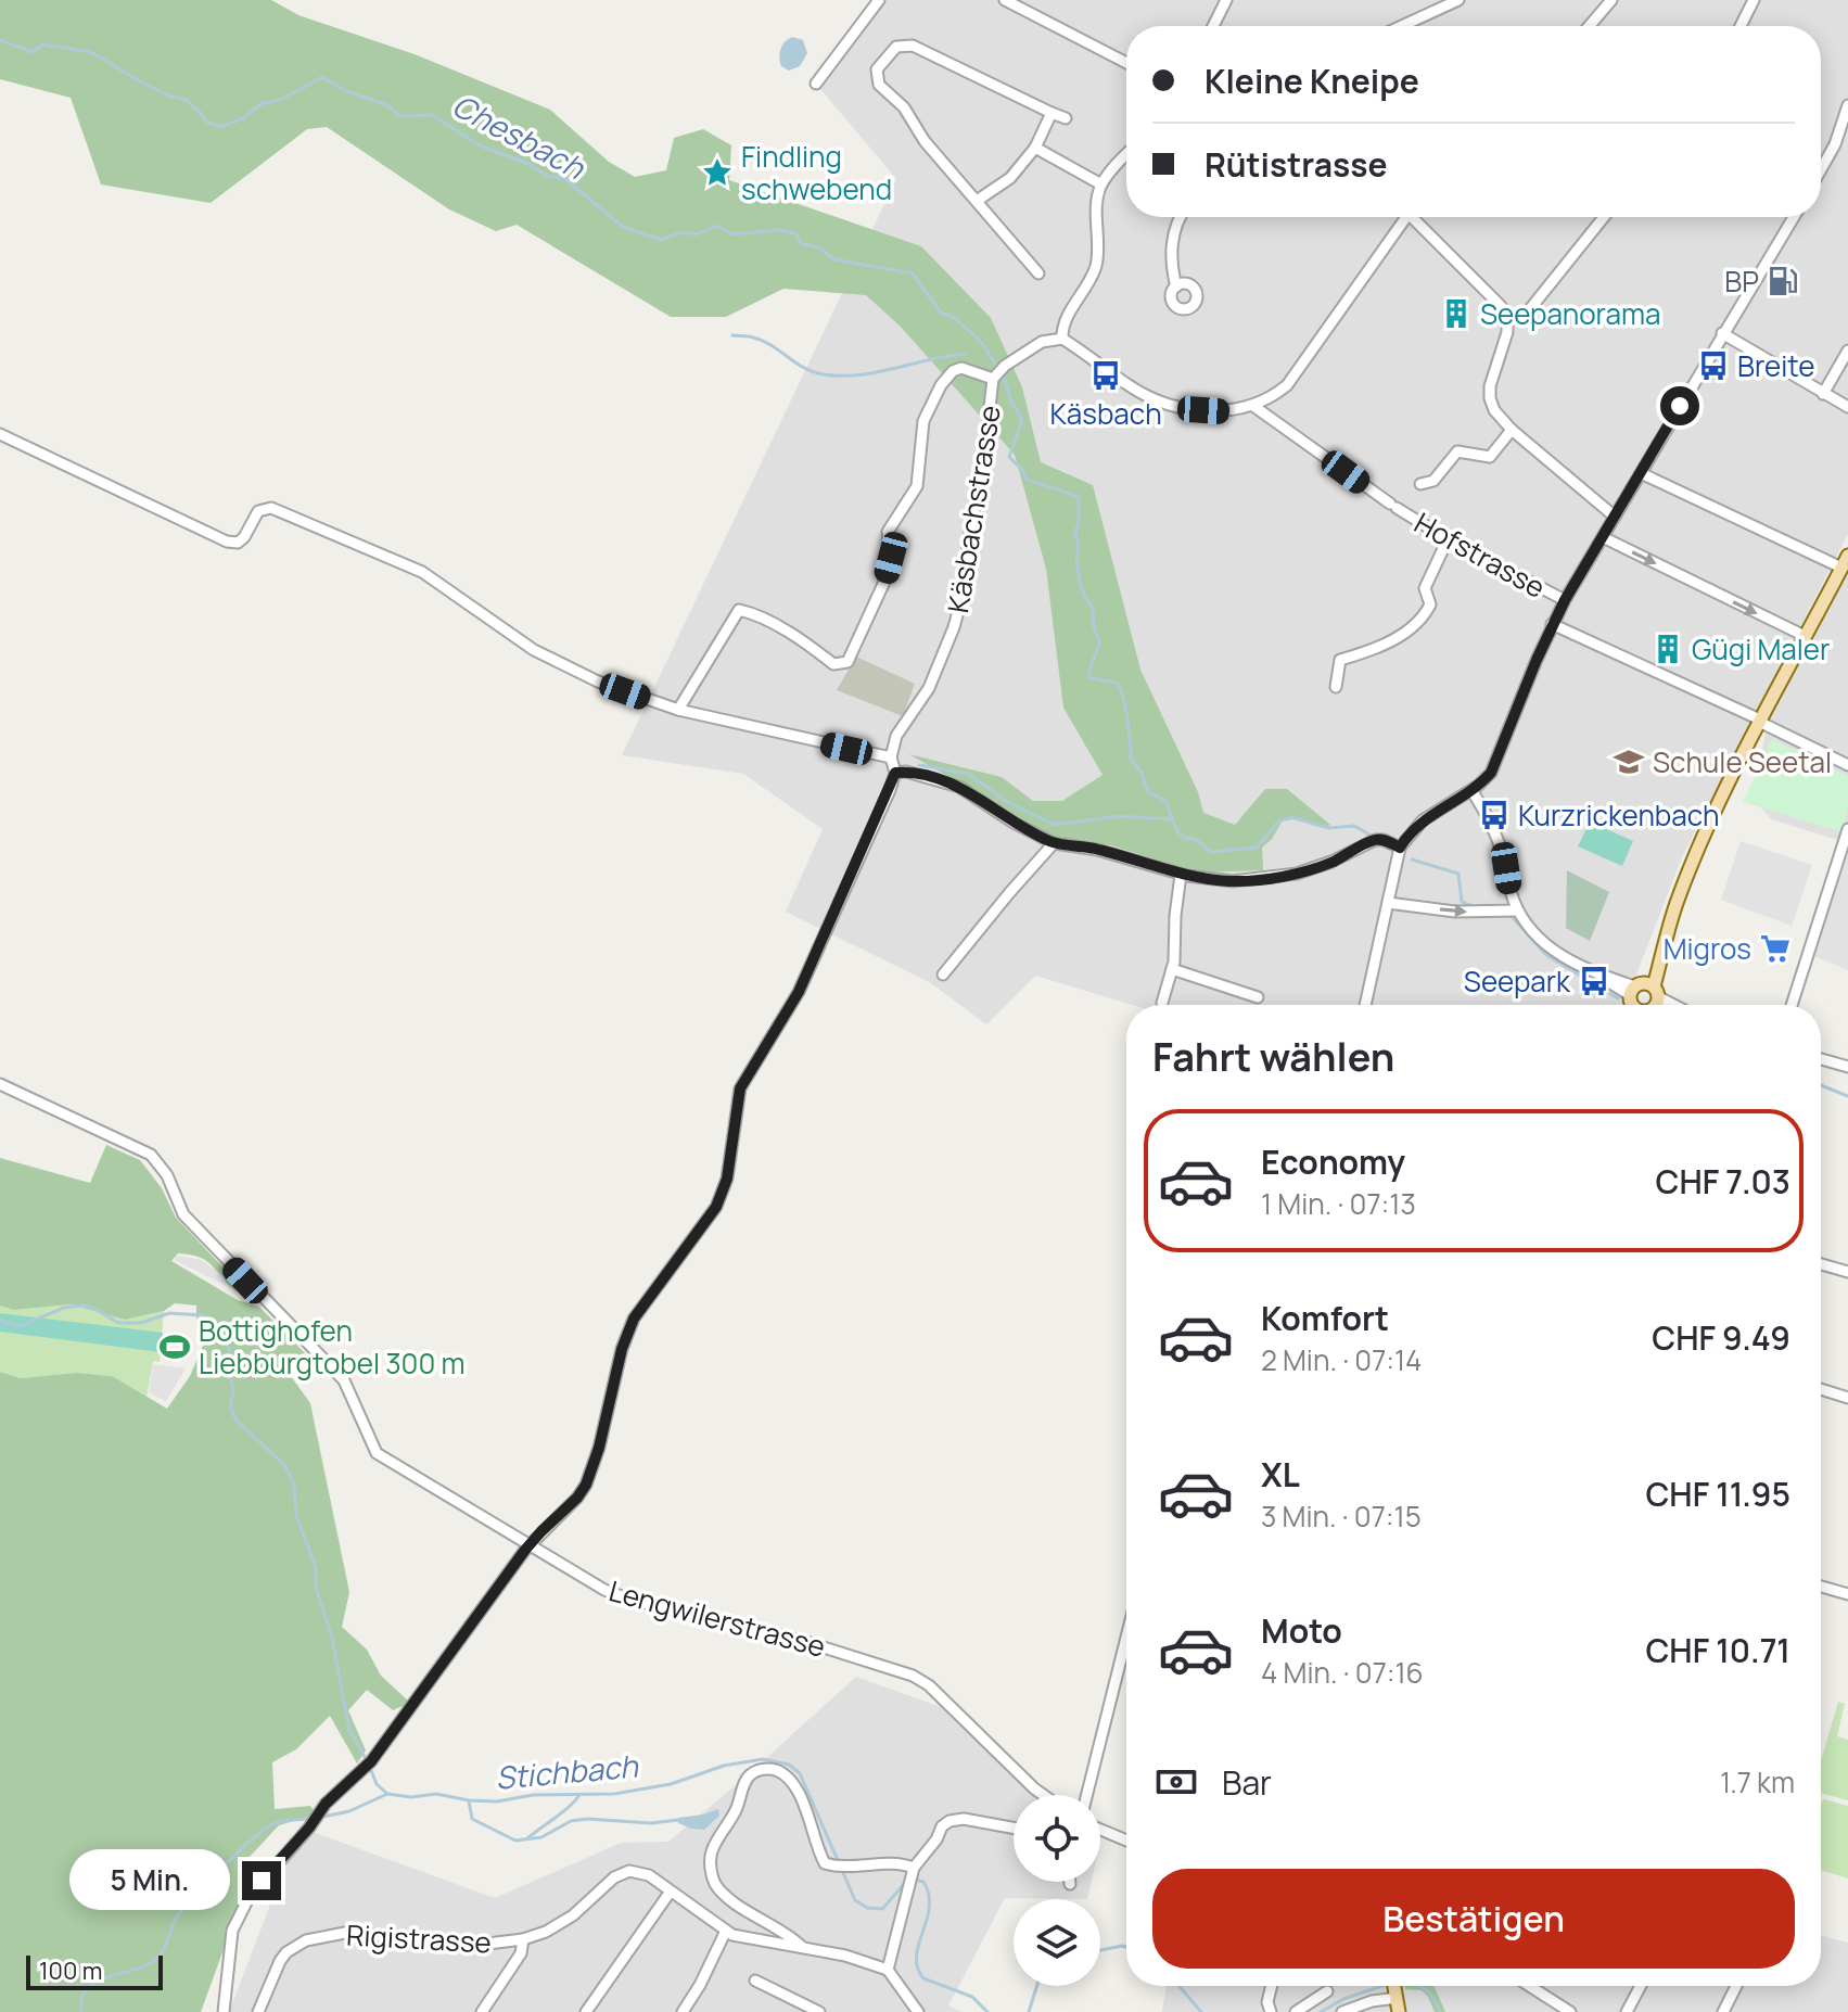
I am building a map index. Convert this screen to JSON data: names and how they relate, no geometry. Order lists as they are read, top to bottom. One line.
{"streets":{"street":["Käsbachstrasse","Hofstrasse","Lengwilerstrasse","Rigistrasse"]},"water":["Chesbach","Stichbach"],"places":{"place":["Findling schwebend"],"fuel station":["BP"],"building":["Seepanorama","Gügi Maler"],"bus stop":["Breite","Käsbach","Kurzrickenbach","Seepark"],"school or university":["Schule Seetal"],"supermarket":["Migros"],"sports":["Bottighofen Liebburgtobel 300 m"]},"scale_bar":"100 m","page":{"banner":["Kleine Kneipe","Rütistrasse"],"heading":"Fahrt wählen","list":[{"name":"Economy","note":"1 Min. · 07:13","value":"CHF 7.03"},{"name":"Komfort","note":"2 Min. · 07:14","value":"CHF 9.49"},{"name":"XL","note":"3 Min. · 07:15","value":"CHF 11.95"},{"name":"Moto","note":"4 Min. · 07:16","value":"CHF 10.71"}],"pay":["Bar","1.7 km"],"bubble":"5 Min.","buttons":"Bestätigen","scale":"100 m"}}
